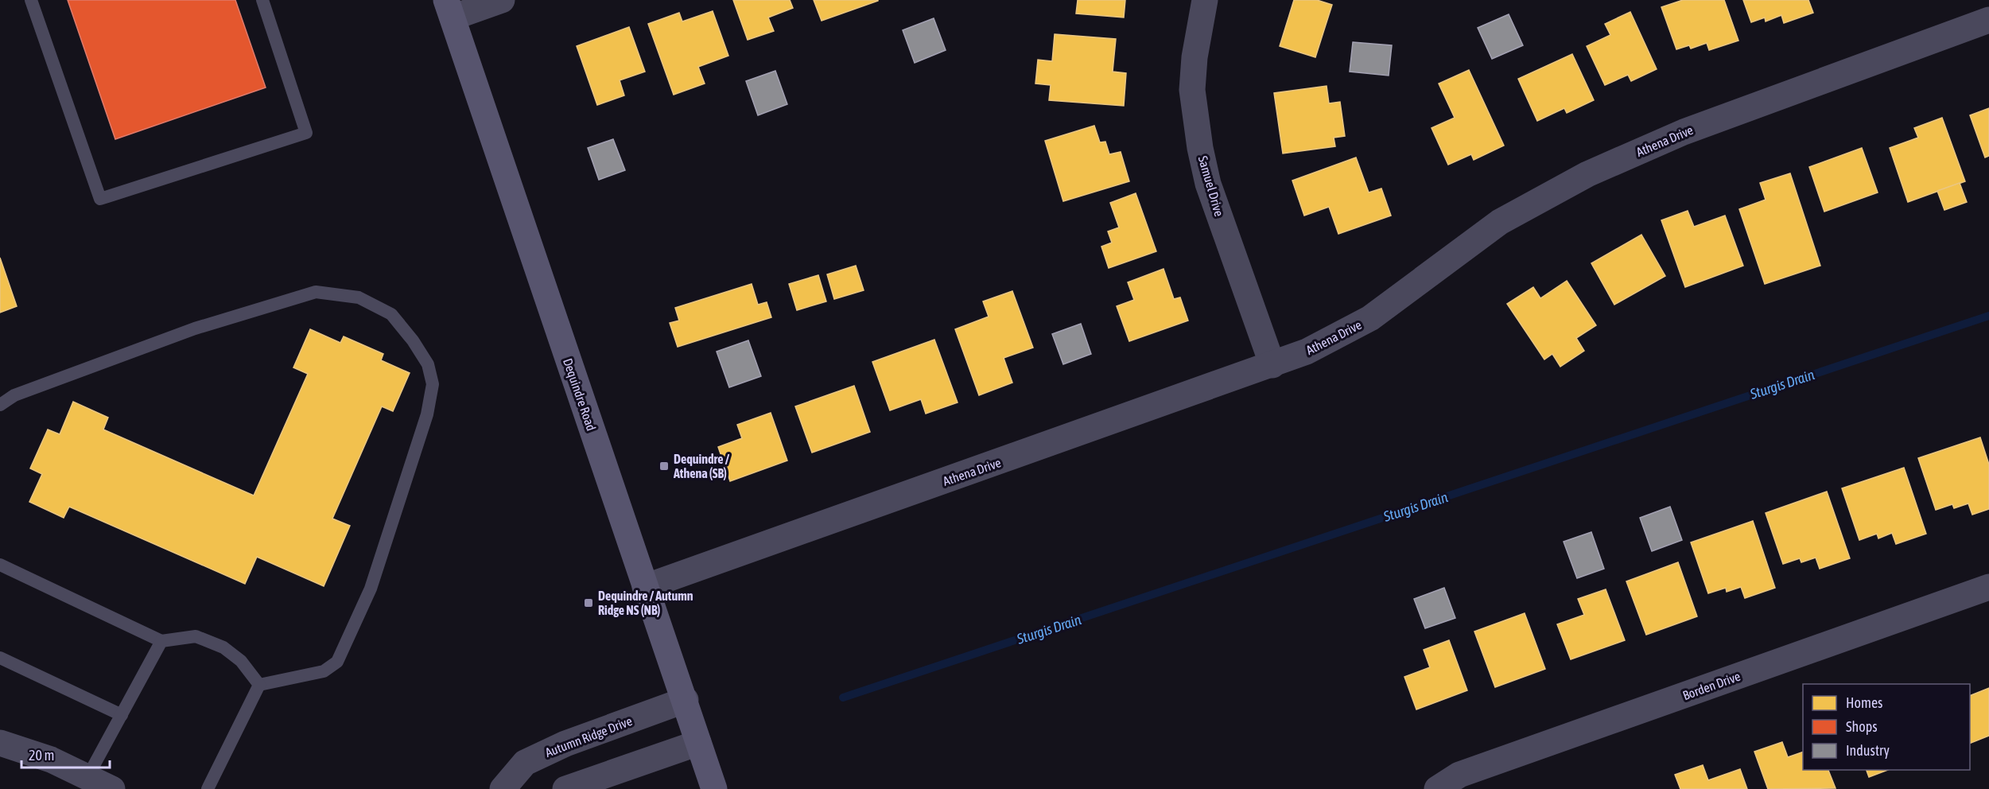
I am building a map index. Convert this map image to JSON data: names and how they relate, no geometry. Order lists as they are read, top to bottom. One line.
{"streets":{"main road":["Dequindre Road"],"street":["Athena Drive","Samuel Drive","Borden Drive","Autumn Ridge Drive"]},"crossings":[["Athena Drive","Samuel Drive"],["Athena Drive","Dequindre Road"],["Dequindre Road","Autumn Ridge Drive"]],"water":["Sturgis Drain"],"places":{"transit":["Dequindre / Athena (SB)","Dequindre / Autumn Ridge NS (NB)"]},"legend":["Homes","Shops","Industry"],"scale_bar":"20 m"}
